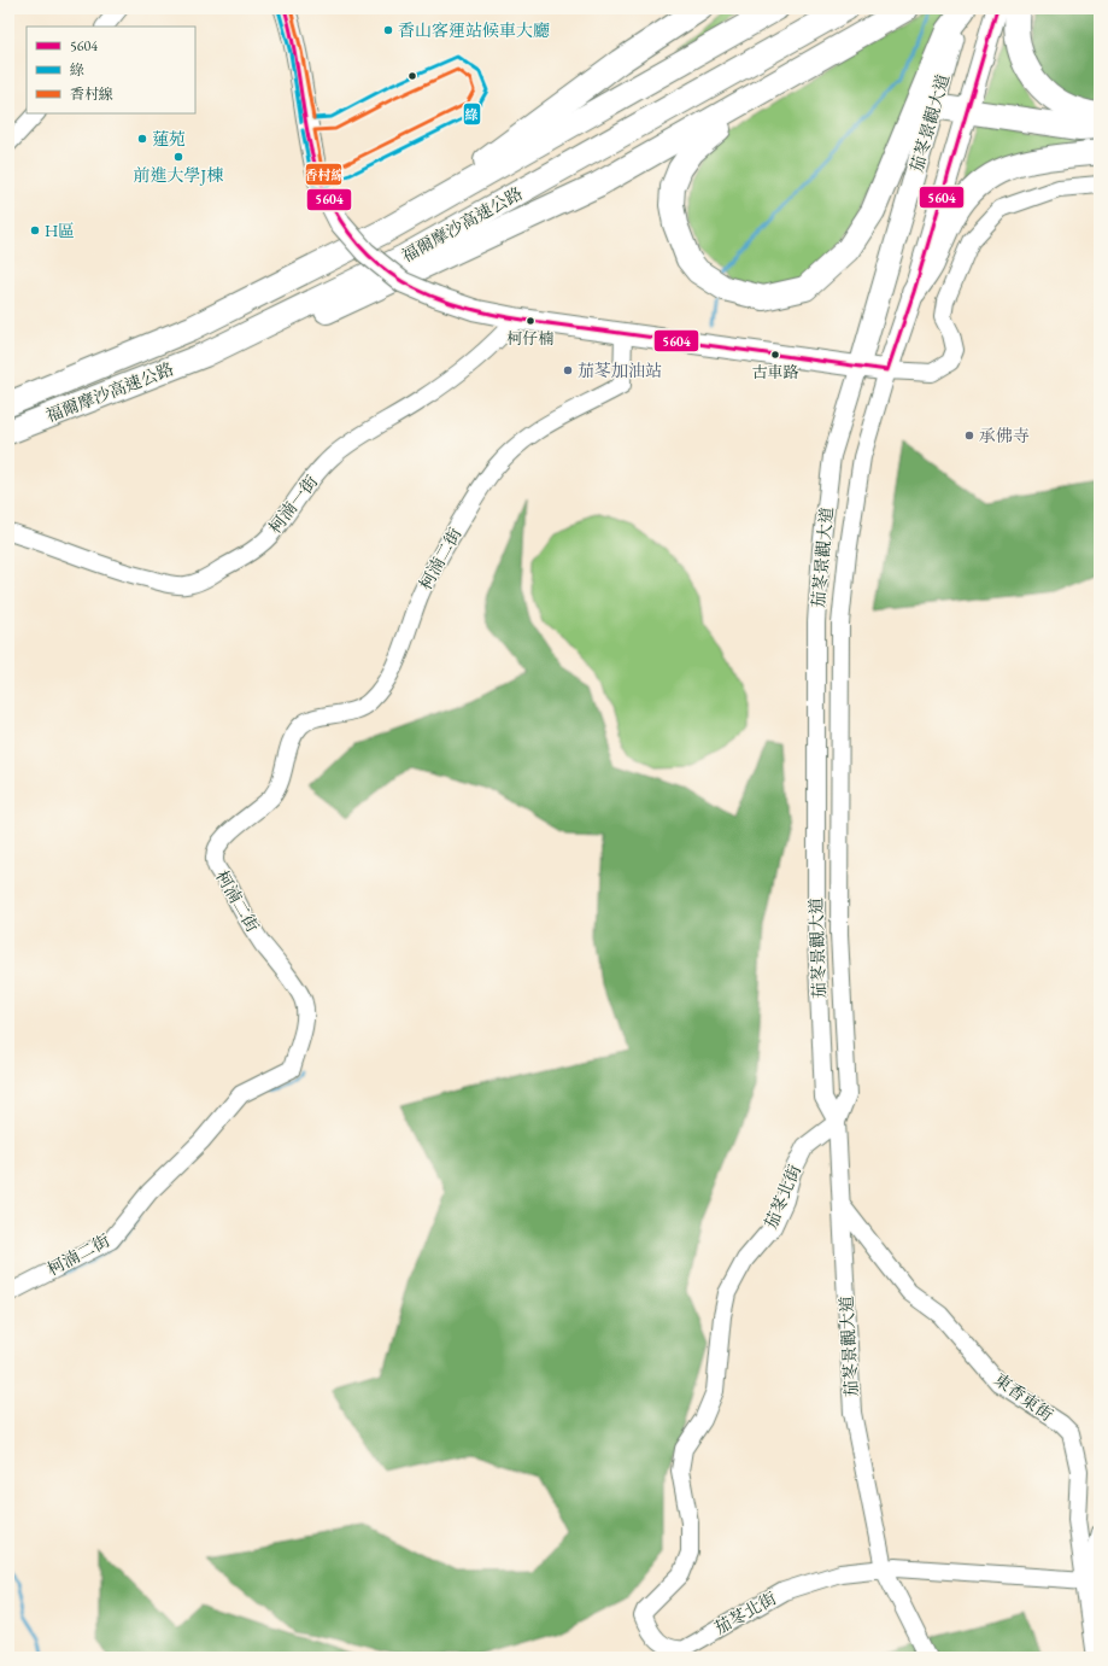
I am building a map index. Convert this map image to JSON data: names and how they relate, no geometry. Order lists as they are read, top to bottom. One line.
{"streets":{"highway":["福爾摩沙高速公路"],"main road":["茄苳景觀大道"],"street":["柯湳一街","柯湳二街","茄苳北街","東香東街"]},"crossings":[["茄苳景觀大道","茄苳北街"],["茄苳景觀大道","東香東街"],["茄苳北街","東香東街"]],"places":["香山客運站候車大廳","蓮苑","前進大學J棟","H區","柯仔楠","古車路","茄苳加油站","承佛寺"],"lines":["transit line 5604","transit line 香村線","transit line 綠"],"legend":["5604","綠","香村線"]}
